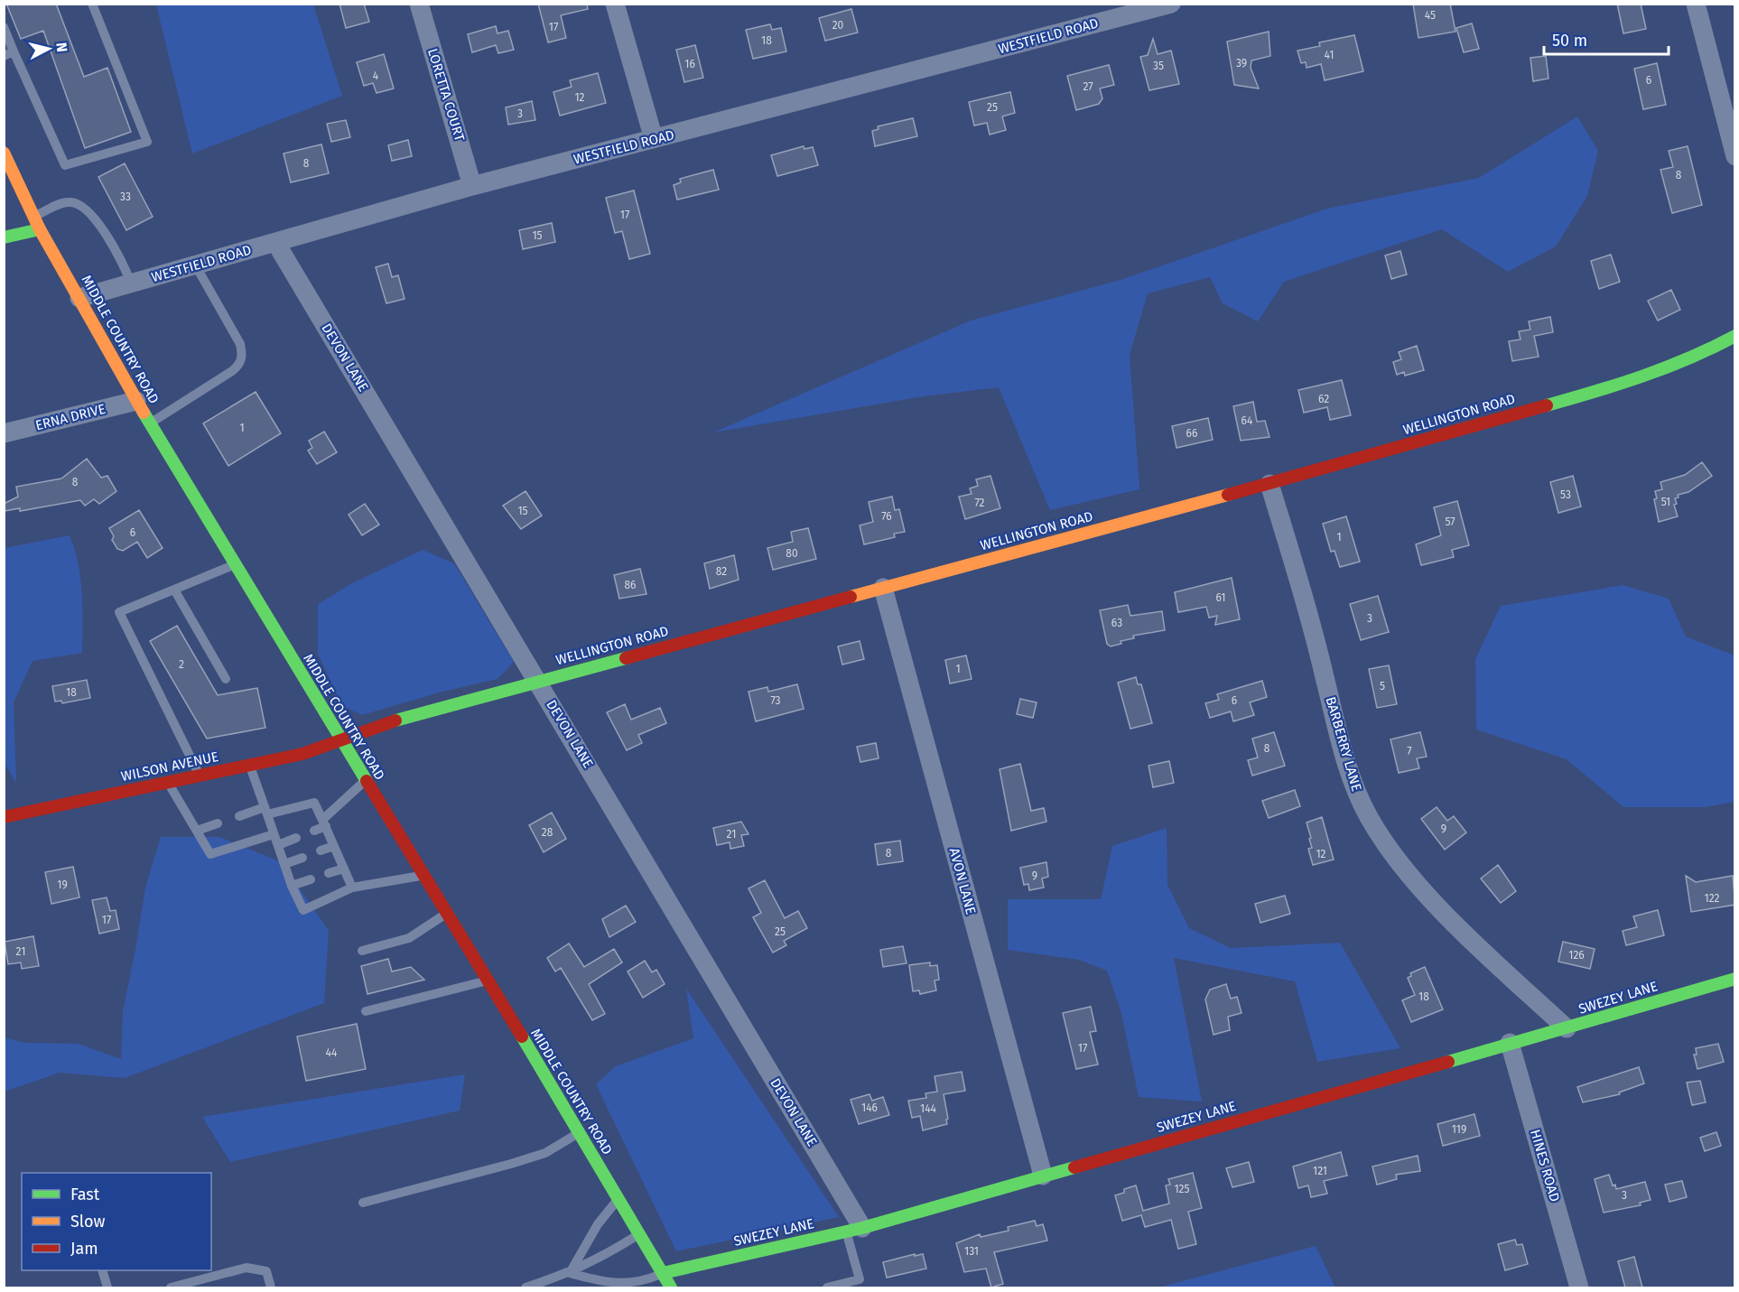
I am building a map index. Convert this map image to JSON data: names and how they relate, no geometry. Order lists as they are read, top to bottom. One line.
{"streets":{"street":["WESTFIELD ROAD","LORETTA COURT","MIDDLE COUNTRY ROAD","DEVON LANE","WELLINGTON ROAD","ERNA DRIVE","BARBERRY LANE","WILSON AVENUE","AVON LANE","SWEZEY LANE","HINES ROAD"]},"crossings":[["WESTFIELD ROAD","LORETTA COURT"],["WESTFIELD ROAD","MIDDLE COUNTRY ROAD"],["WESTFIELD ROAD","DEVON LANE"],["MIDDLE COUNTRY ROAD","WELLINGTON ROAD"],["MIDDLE COUNTRY ROAD","ERNA DRIVE"],["MIDDLE COUNTRY ROAD","WILSON AVENUE"],["MIDDLE COUNTRY ROAD","SWEZEY LANE"],["DEVON LANE","WELLINGTON ROAD"],["DEVON LANE","SWEZEY LANE"],["WELLINGTON ROAD","BARBERRY LANE"],["WELLINGTON ROAD","WILSON AVENUE"],["WELLINGTON ROAD","AVON LANE"],["BARBERRY LANE","SWEZEY LANE"],["AVON LANE","SWEZEY LANE"],["SWEZEY LANE","HINES ROAD"]],"house_numbers":["45","20","17","18","41","39","16","35","4","6","27","12","25","3","8","8","33","17","15","62","64","1","66","8","53","51","72","15","76","57","6","1","80","82","86","61","3","63","2","1","5","18","73","6","8","7","9","28","21","8","12","9","19","122","17","25","21","126","18","17","44","146","144","119","121","125","3","131"],"legend":["Fast","Slow","Jam"],"scale_bar":"50 m","north":"right"}
